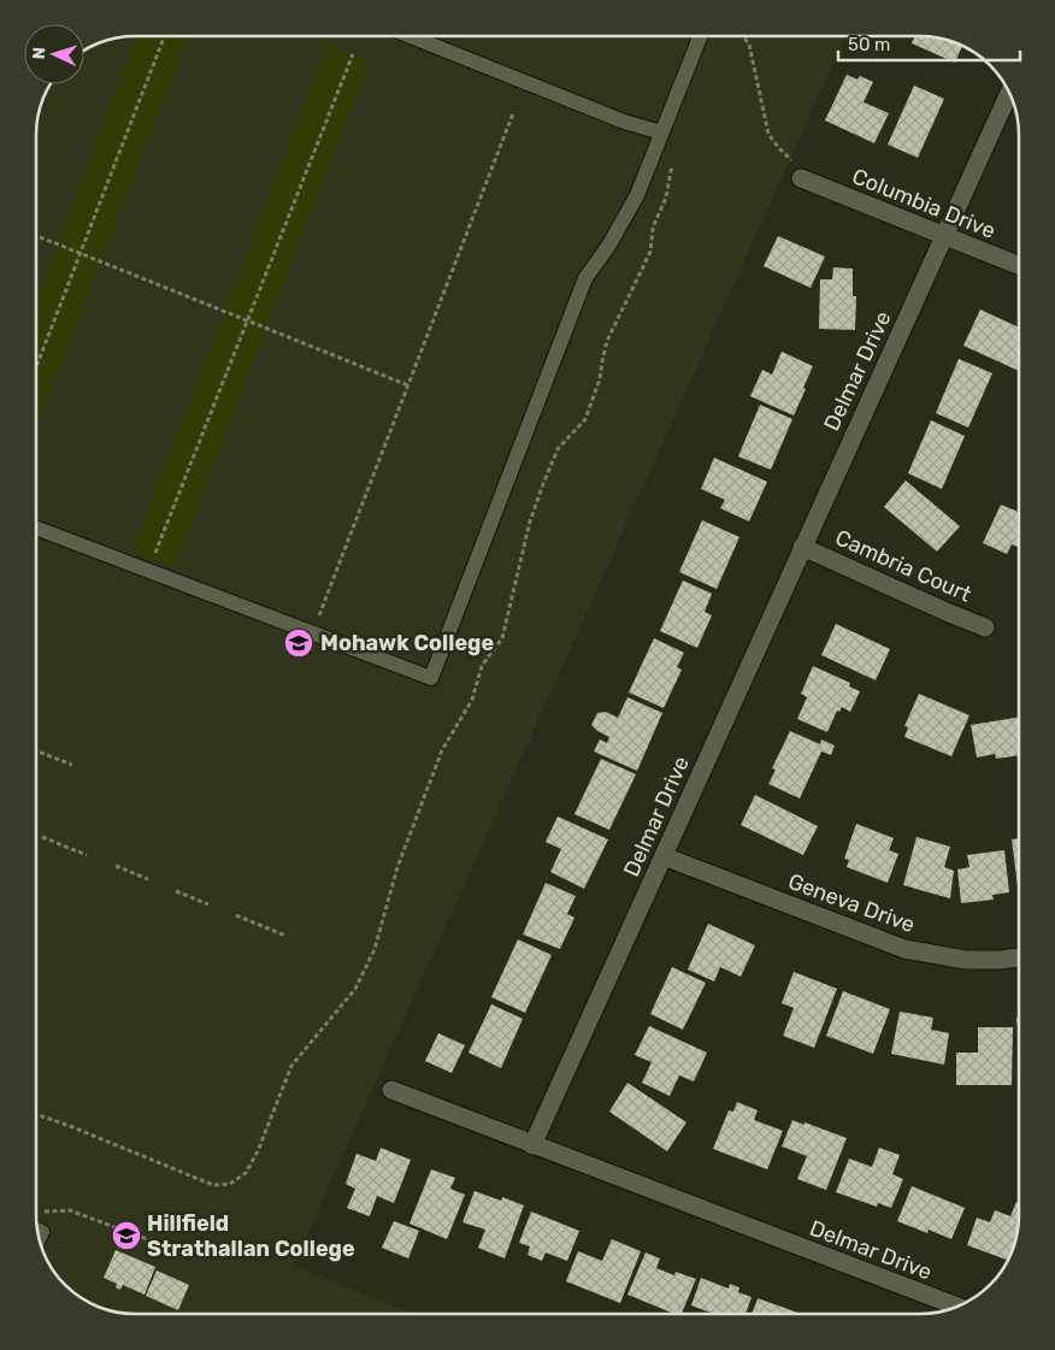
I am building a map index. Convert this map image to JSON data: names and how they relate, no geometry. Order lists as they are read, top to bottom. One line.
{"streets":{"street":["Columbia Drive","Delmar Drive","Cambria Court","Geneva Drive"]},"crossings":[["Columbia Drive","Delmar Drive"],["Delmar Drive","Cambria Court"],["Delmar Drive","Geneva Drive"]],"places":{"school or university":["Mohawk College","Hillfield Strathallan College"]},"scale_bar":"50 m","north":"left"}
